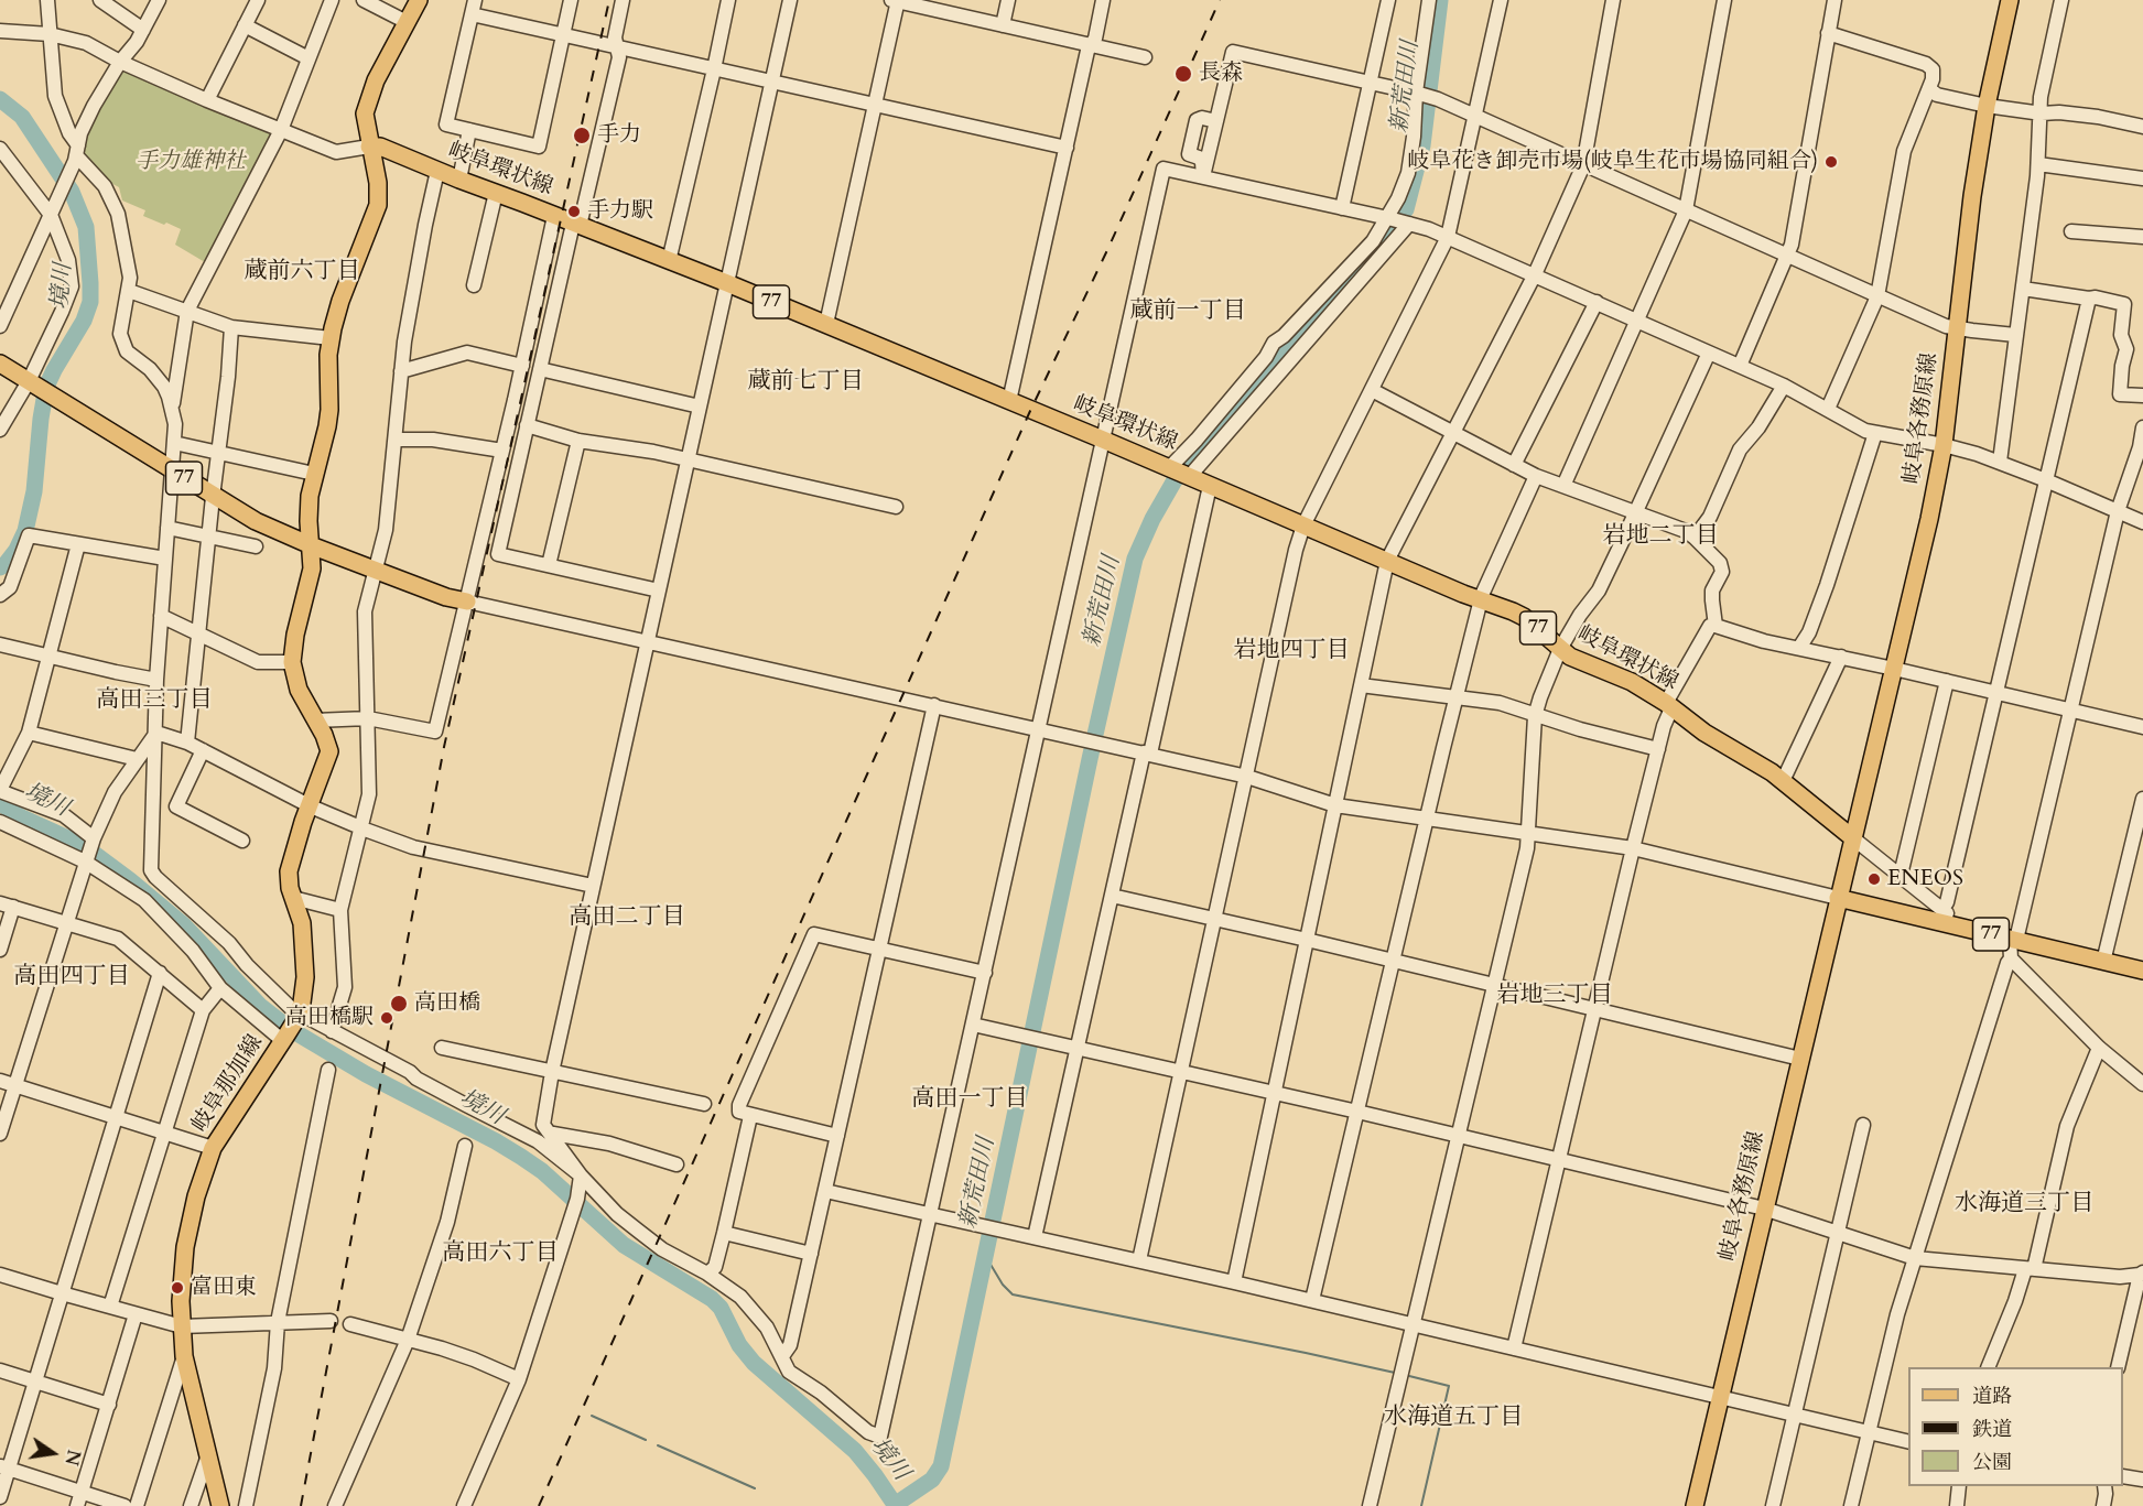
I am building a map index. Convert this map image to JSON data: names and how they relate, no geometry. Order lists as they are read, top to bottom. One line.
{"streets":{"main road":["岐阜環状線","77","岐阜各務原線","岐阜那加線"]},"crossings":[["岐阜環状線","岐阜各務原線"],["77","岐阜各務原線"],["77","岐阜那加線"]],"districts":["蔵前六丁目","蔵前一丁目","蔵前七丁目","岩地二丁目","岩地四丁目","高田三丁目","高田二丁目","高田四丁目","岩地三丁目","高田一丁目","水海道三丁目","高田六丁目","水海道五丁目"],"water":["新荒田川","境川"],"parks":["手力雄神社"],"places":["長森","手力","岐阜花き卸売市場(岐阜生花市場協同組合)","手力駅","ENEOS","高田橋","高田橋駅","富田東"],"legend":["道路","鉄道","公園"],"north":"right"}
